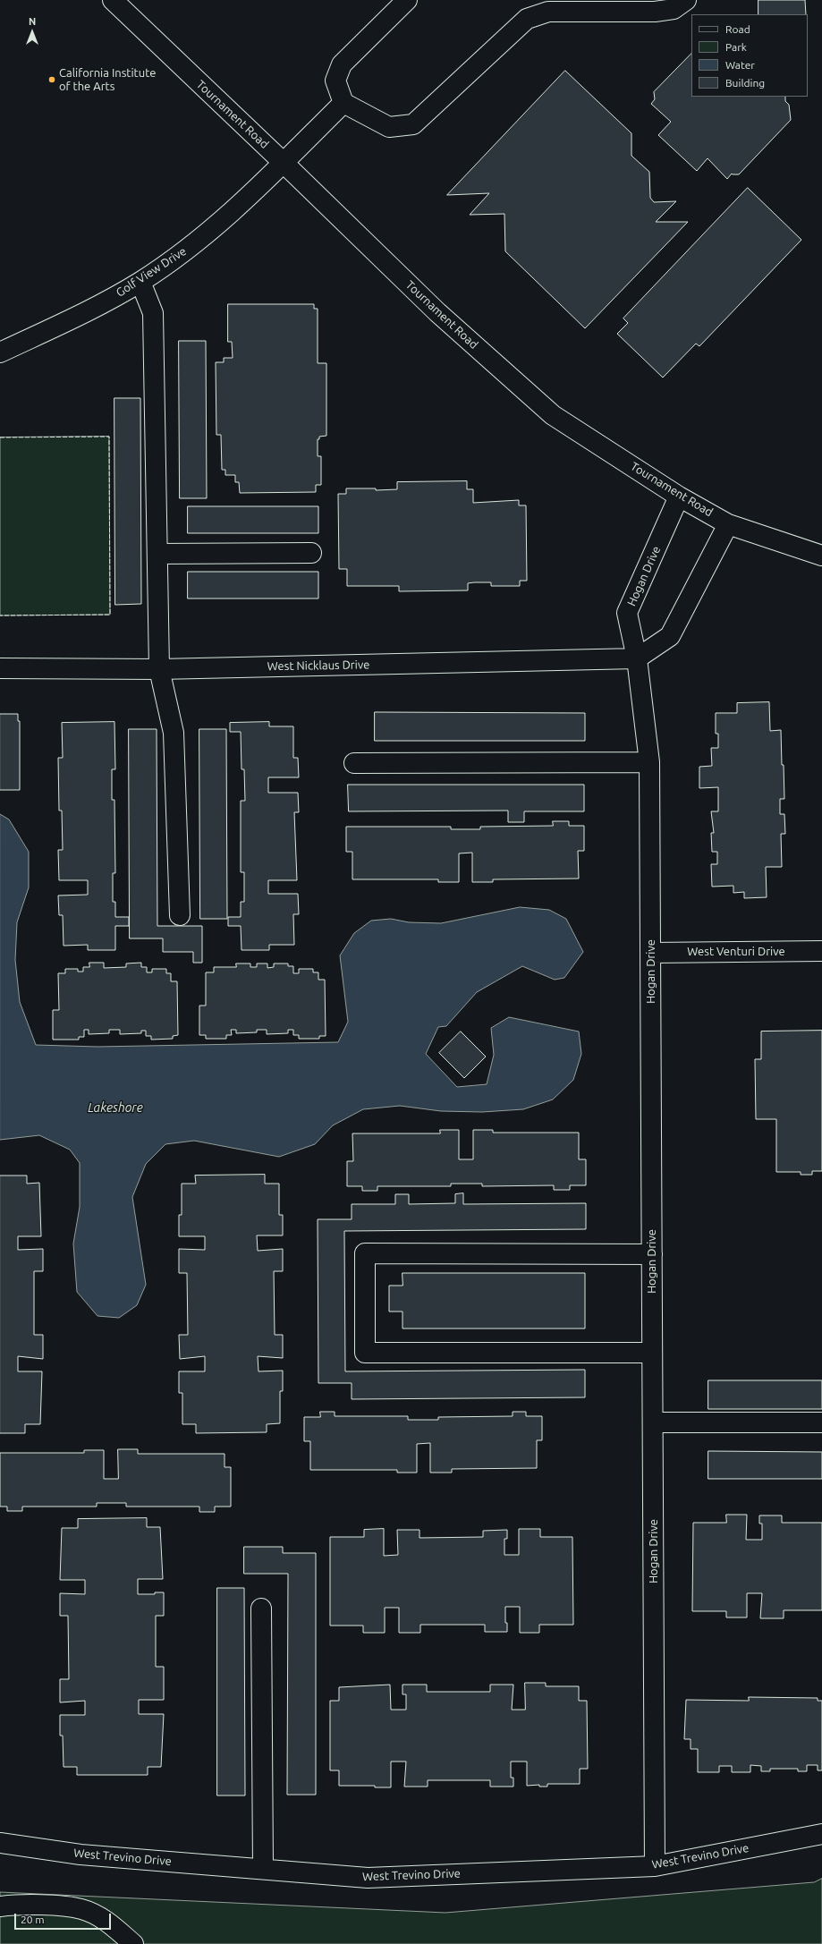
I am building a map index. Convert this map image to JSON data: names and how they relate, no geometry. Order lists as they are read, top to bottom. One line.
{"streets":{"street":["Tournament Road","Golf View Drive","Hogan Drive","West Nicklaus Drive","West Venturi Drive","West Trevino Drive"]},"crossings":[["Tournament Road","Golf View Drive"],["Tournament Road","Hogan Drive"],["Hogan Drive","West Nicklaus Drive"],["Hogan Drive","West Venturi Drive"],["Hogan Drive","West Trevino Drive"]],"water":["Lakeshore"],"places":["California Institute of the Arts"],"legend":["Road","Park","Water","Building"],"scale_bar":"20 m","north":"top"}
